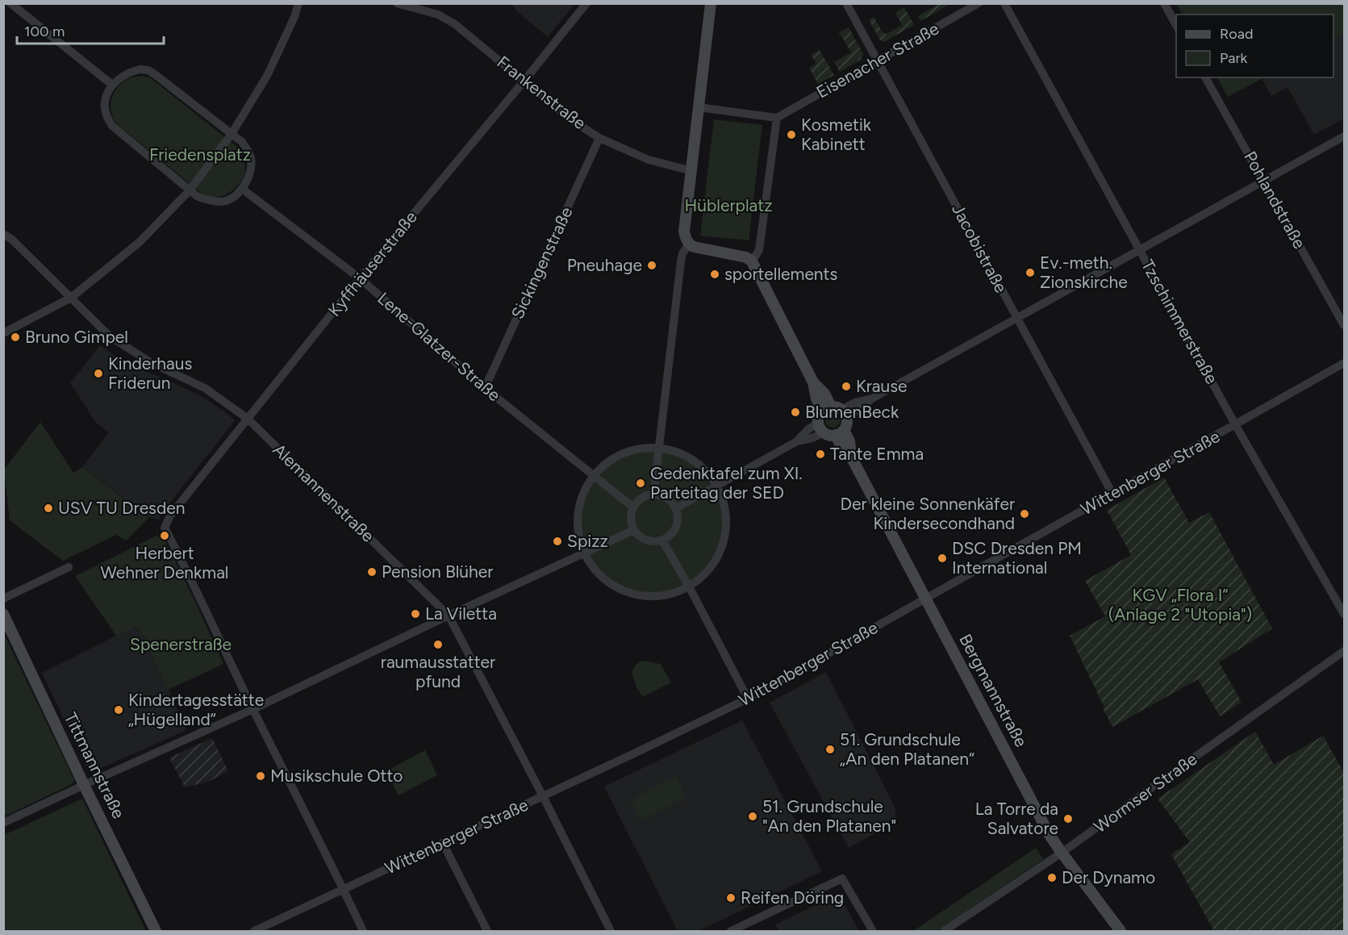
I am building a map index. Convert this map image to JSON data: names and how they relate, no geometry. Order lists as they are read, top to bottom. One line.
{"streets":{"street":["Eisenacher Straße","Frankenstraße","Pohlandstraße","Jacobistraße","Sickingenstraße","Kyffhäuserstraße","Tzschimmerstraße","Lene-Glatzer-Straße","Wittenberger Straße","Alemannenstraße","Bergmannstraße","Tittmannstraße","Wormser Straße"]},"crossings":[["Eisenacher Straße","Jacobistraße"],["Frankenstraße","Sickingenstraße"],["Frankenstraße","Kyffhäuserstraße"],["Jacobistraße","Wittenberger Straße"],["Sickingenstraße","Lene-Glatzer-Straße"],["Kyffhäuserstraße","Lene-Glatzer-Straße"],["Kyffhäuserstraße","Alemannenstraße"],["Tzschimmerstraße","Wittenberger Straße"],["Wittenberger Straße","Alemannenstraße"],["Wittenberger Straße","Bergmannstraße"],["Bergmannstraße","Wormser Straße"]],"parks":["Friedensplatz","Hüblerplatz","KGV „Flora I“ (Anlage 2 \"Utopia\")","Spenerstraße"],"places":["Kosmetik Kabinett","Pneuhage","Ev.-meth. Zionskirche","sportellements","Bruno Gimpel","Kinderhaus Friderun","Krause","BlumenBeck","Tante Emma","Gedenktafel zum XI. Parteitag der SED","USV TU Dresden","Der kleine Sonnenkäfer Kindersecondhand","Herbert Wehner Denkmal","Spizz","DSC Dresden PM International","Pension Blüher","La Viletta","raumausstatter pfund","Kindertagesstätte „Hügelland“","51. Grundschule „An den Platanen“","Musikschule Otto","51. Grundschule \"An den Platanen\"","La Torre da Salvatore","Der Dynamo","Reifen Döring"],"legend":["Road","Park"],"scale_bar":"100 m"}
